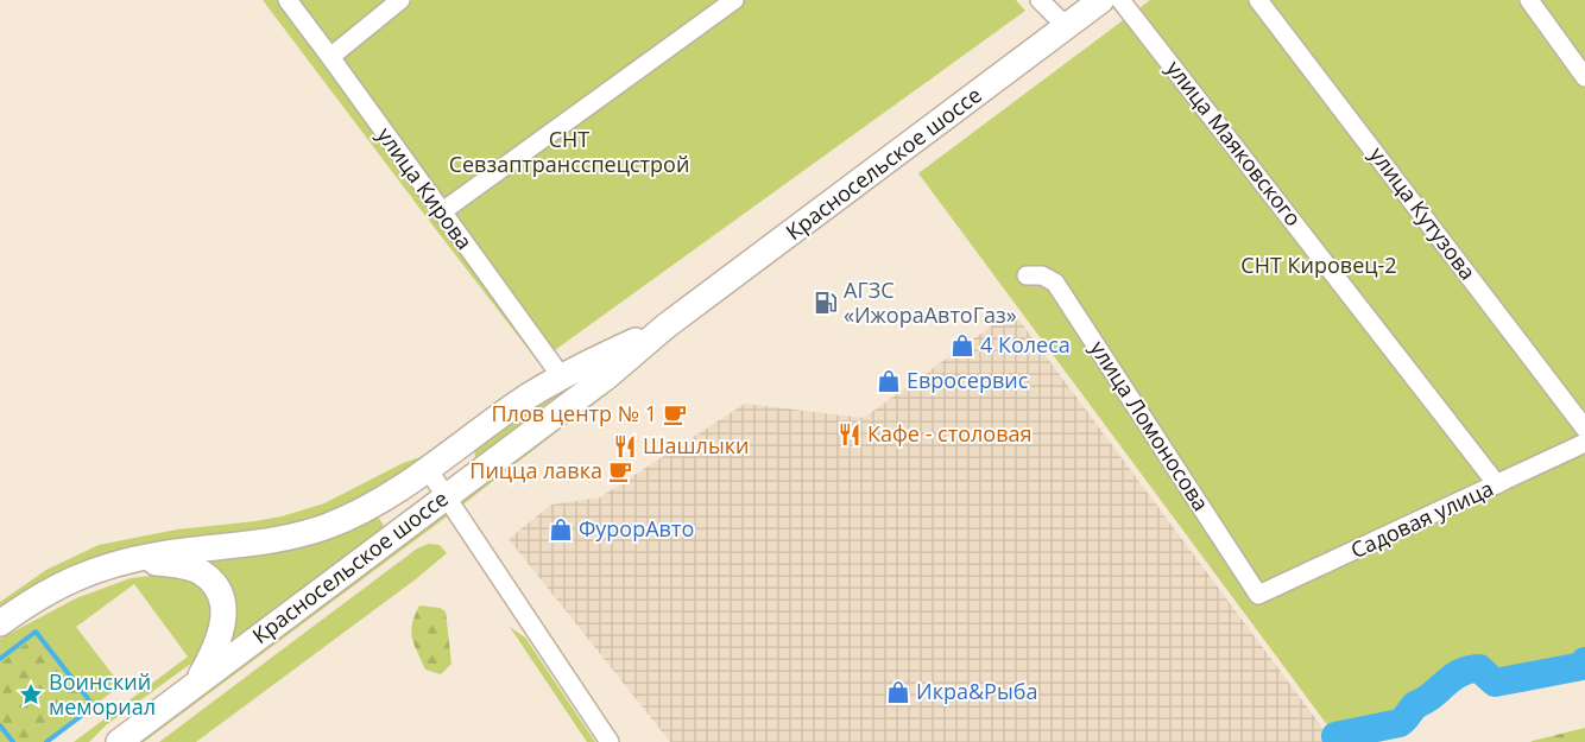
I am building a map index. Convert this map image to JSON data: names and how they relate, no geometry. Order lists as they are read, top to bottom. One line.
{"streets":{"main road":["Красносельское шоссе"],"street":["улица Маяковского","улица Кирова","улица Кутузова","улица Ломоносова","Садовая улица"]},"crossings":[["улица Маяковского","Садовая улица"],["Красносельское шоссе","улица Кирова"],["улица Ломоносова","Садовая улица"]],"parks":["СНТ Севзаптрансспецстрой","СНТ Кировец-2"],"places":{"fuel station":["АГЗС «ИжораАвтоГаз»"],"shop":["4 Колеса","Евросервис","ФурорАвто","Икра&Рыба"],"cafe":["Плов центр № 1","Пицца лавка"],"restaurant":["Кафе - столовая","Шашлыки"],"place":["Воинский мемориал"]}}
